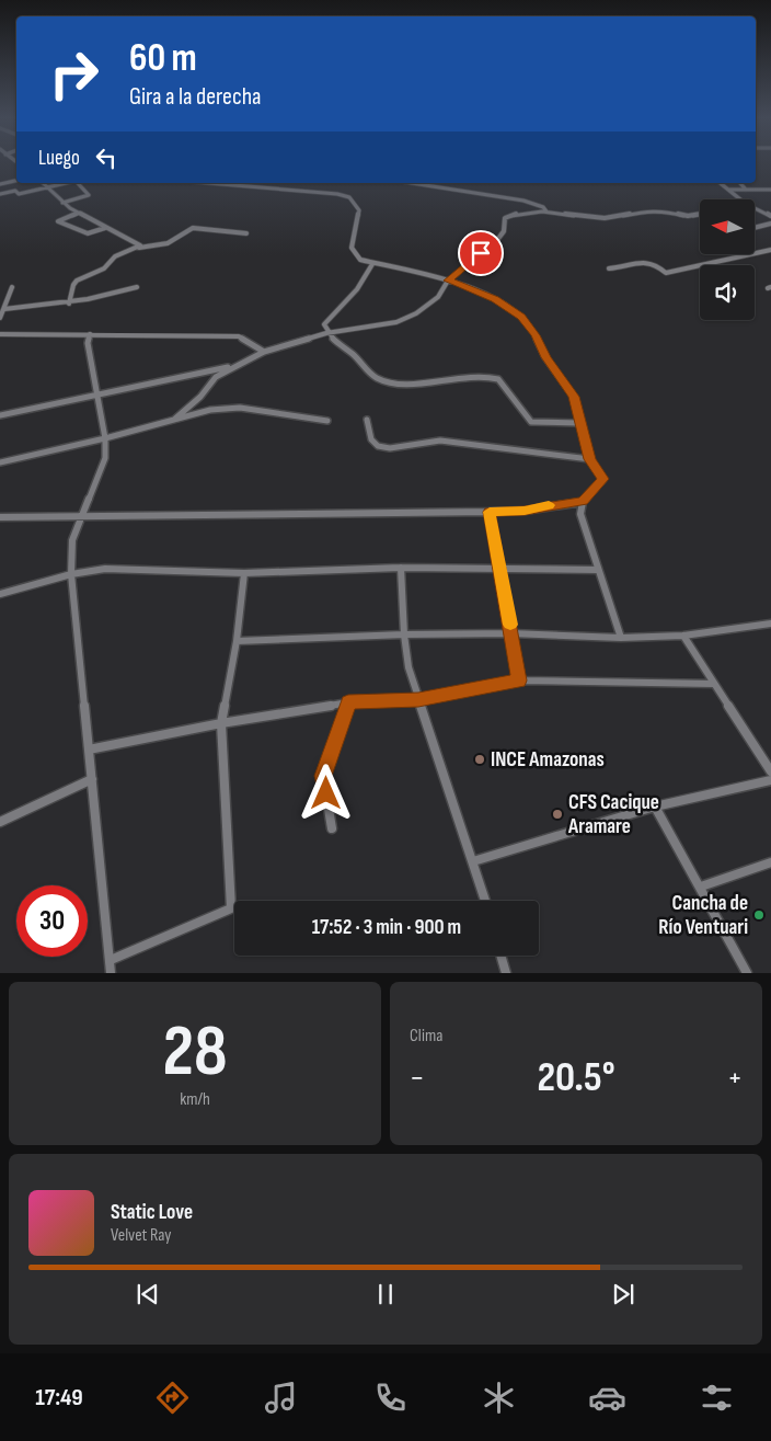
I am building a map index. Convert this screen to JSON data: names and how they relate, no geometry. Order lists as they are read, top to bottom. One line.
{"places":["INCE Amazonas","CFS Cacique Aramare","Cancha de Río Ventuari"],"north":"left","page":{"turn":["60 m","Gira a la derecha"],"then":"Luego","limit":"30","trip":"17:52 · 3 min · 900 m","tile":[["28","km/h"],"Clima"],"heat":["−","20.5°","+"],"song":["Static Love","Velvet Ray"],"tabs":"17:49"}}
